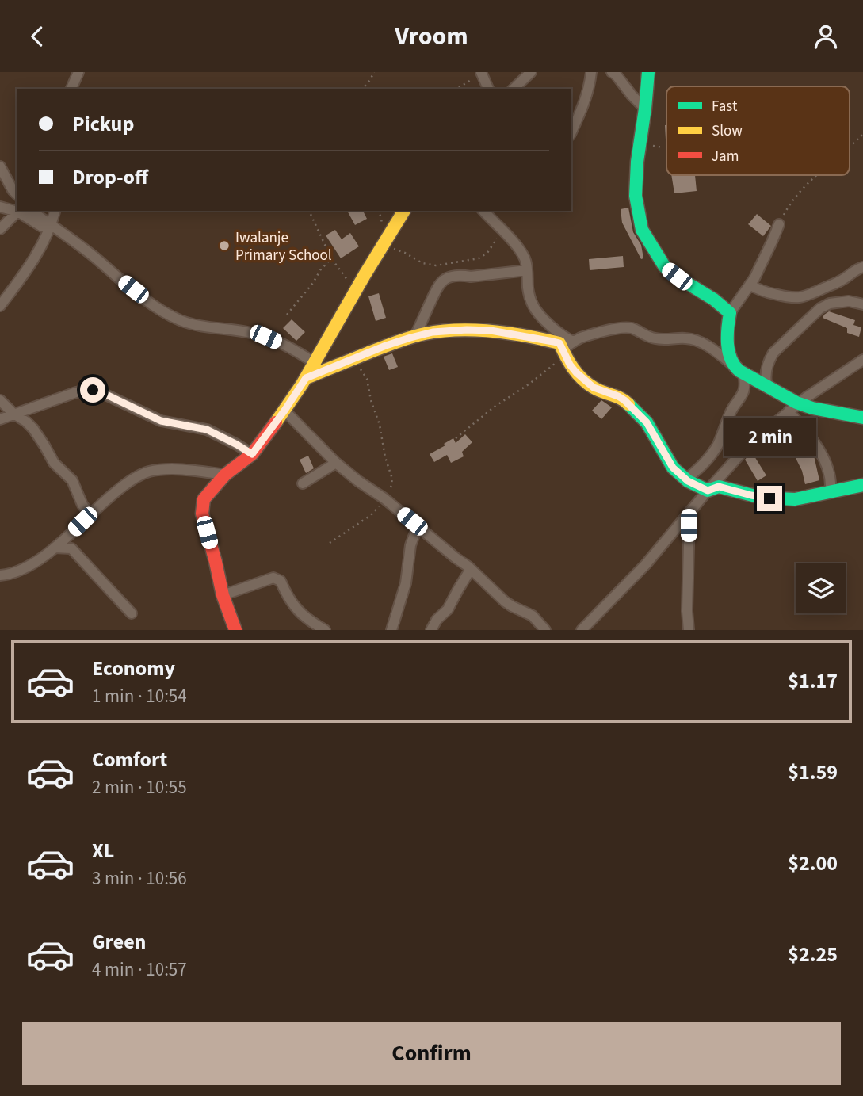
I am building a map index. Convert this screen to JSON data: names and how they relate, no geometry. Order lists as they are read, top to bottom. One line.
{"places":["Iwalanje Primary School"],"legend":["Fast","Slow","Jam"],"page":{"header":"Vroom","banner":["Pickup","Drop-off"],"bubble":"2 min","list":[{"name":"Economy","note":"1 min · 10:54","value":"$1.17"},{"name":"Comfort","note":"2 min · 10:55","value":"$1.59"},{"name":"XL","note":"3 min · 10:56","value":"$2.00"},{"name":"Green","note":"4 min · 10:57","value":"$2.25"}],"buttons":"Confirm"}}
